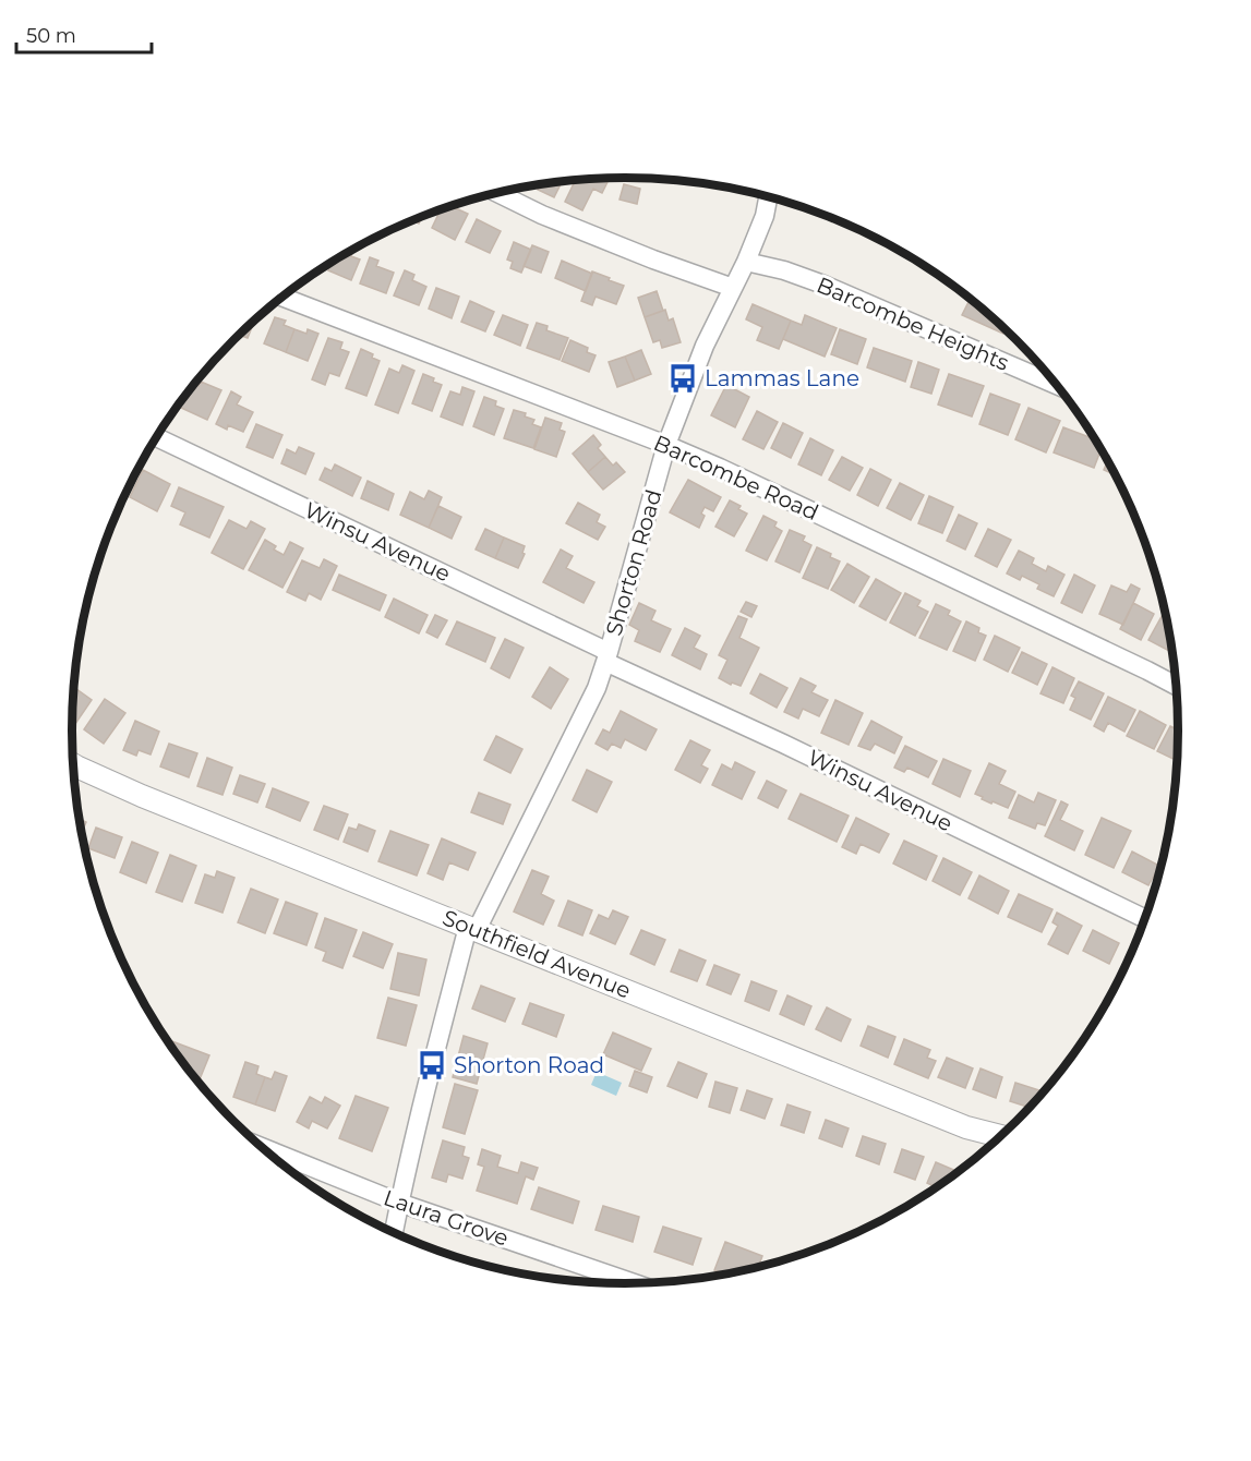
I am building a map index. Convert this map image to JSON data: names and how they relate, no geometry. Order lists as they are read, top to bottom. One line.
{"streets":{"street":["Barcombe Heights","Barcombe Road","Winsu Avenue","Shorton Road","Southfield Avenue","Laura Grove"]},"crossings":[["Barcombe Heights","Shorton Road"],["Barcombe Road","Shorton Road"],["Winsu Avenue","Shorton Road"],["Shorton Road","Southfield Avenue"],["Shorton Road","Laura Grove"]],"places":{"bus stop":["Lammas Lane","Shorton Road"]},"scale_bar":"50 m"}
